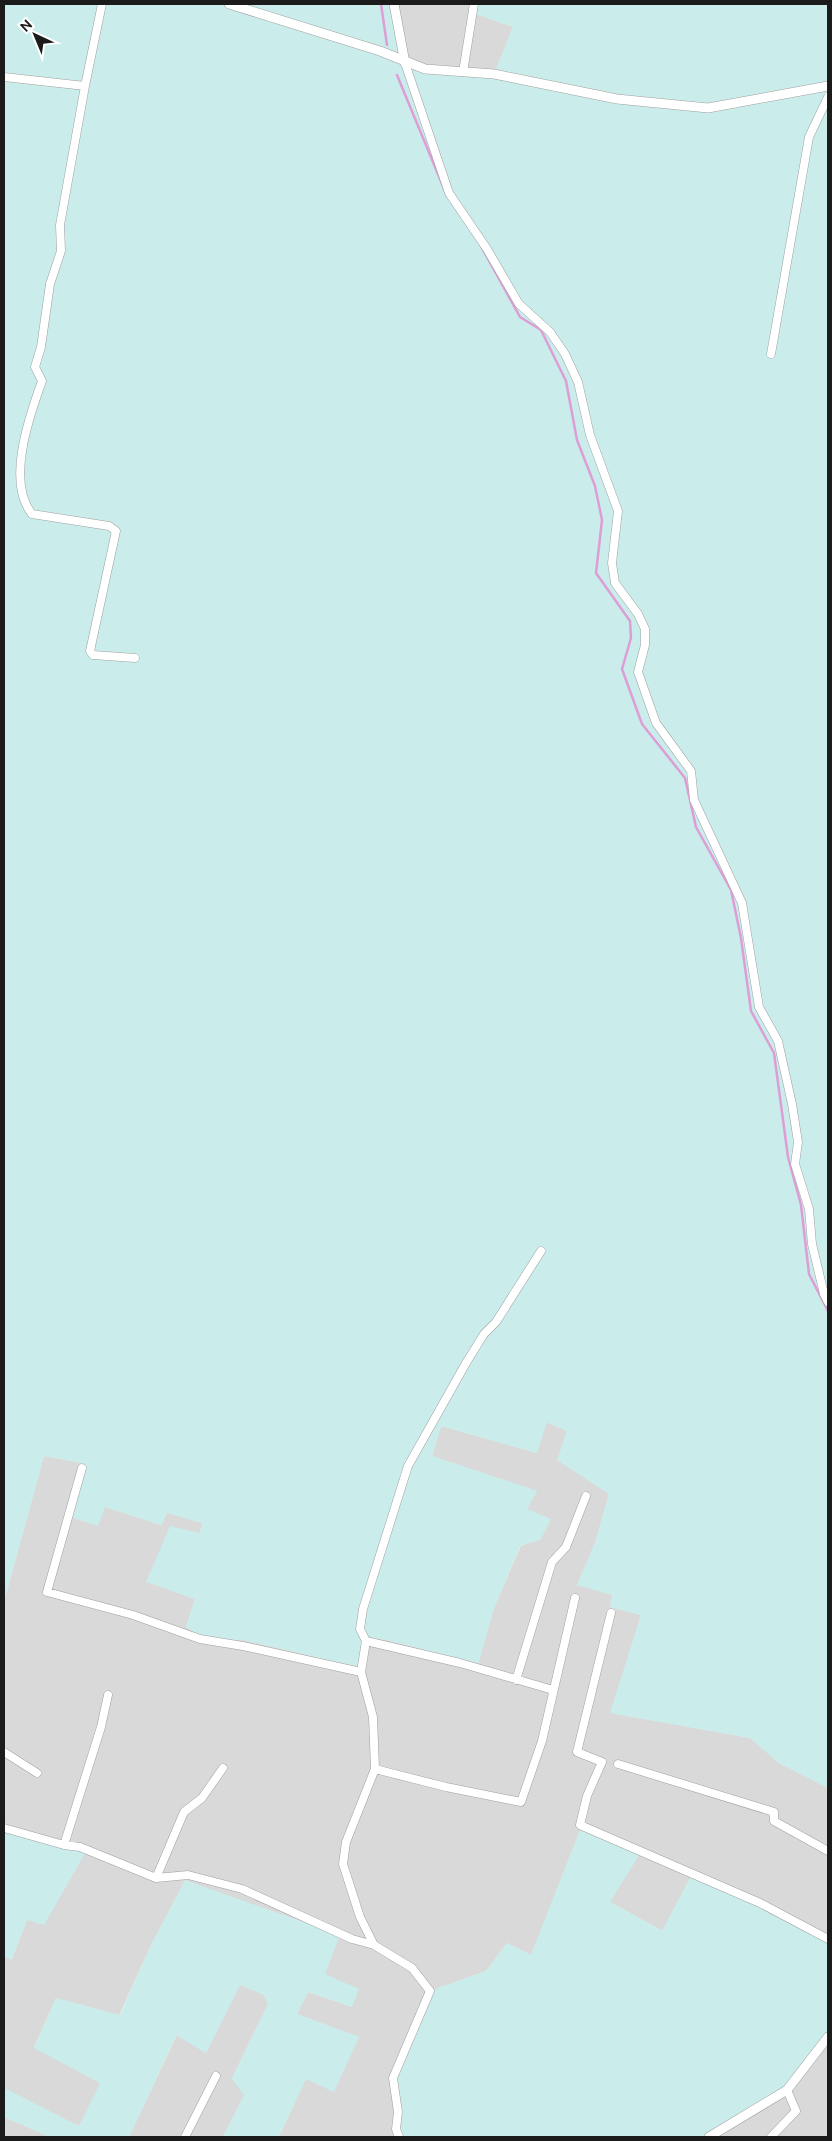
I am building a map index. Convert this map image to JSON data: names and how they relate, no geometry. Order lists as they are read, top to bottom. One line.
{"north":"top left"}
